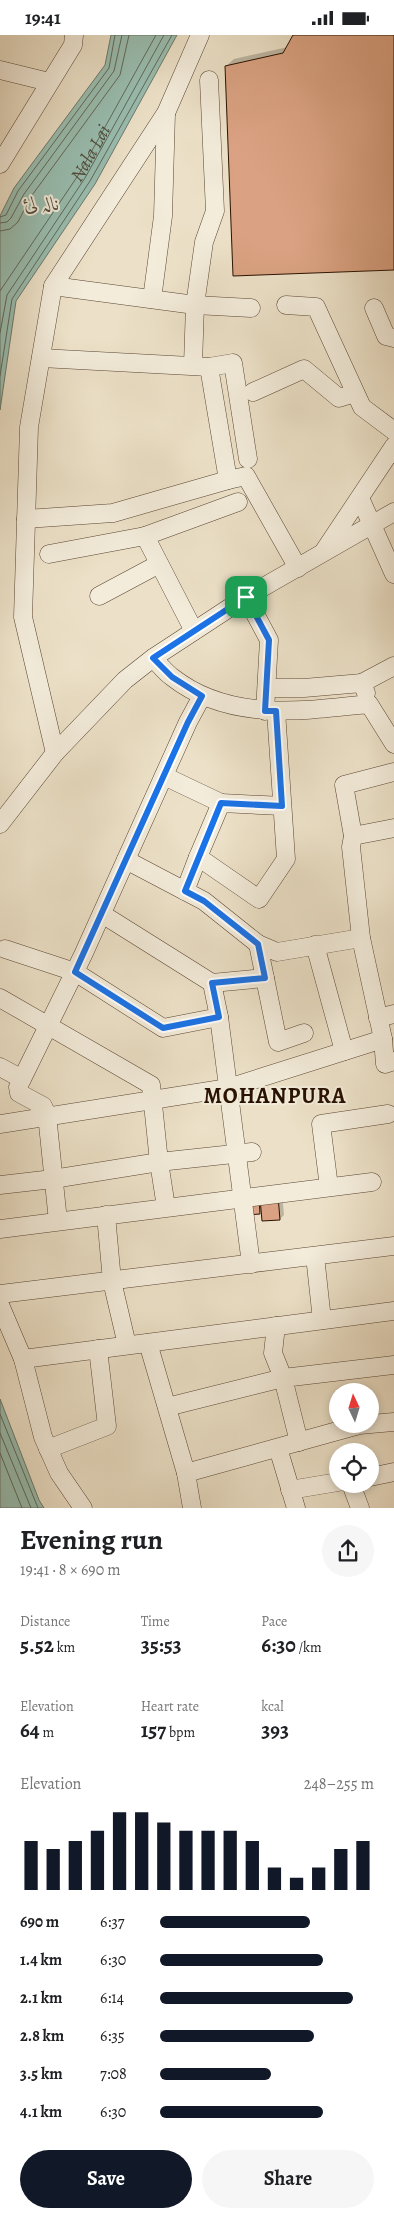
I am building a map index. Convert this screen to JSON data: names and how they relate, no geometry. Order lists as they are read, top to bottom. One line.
{"districts":["MOHANPURA"],"water":["Nala Lai","نالہ لئ"],"north":"top","page":{"status":"19:41","heading":["Evening run","19:41 · 8 × 690 m"],"stats":[["Distance","5.52 km"],["Time","35:53"],["Pace","6:30 /km"],["Elevation","64 m"],["Heart rate","157 bpm"],["kcal","393"]],"chart":["Elevation","248–255 m"],"list":[{"name":"690 m","note":"6:37"},{"name":"1.4 km","note":"6:30"},{"name":"2.1 km","note":"6:14"},{"name":"2.8 km","note":"6:35"},{"name":"3.5 km","note":"7:08"},{"name":"4.1 km","note":"6:30"}],"buttons":["Save","Share"]}}
